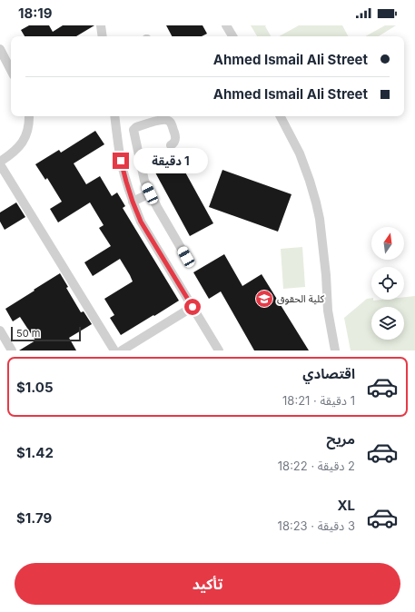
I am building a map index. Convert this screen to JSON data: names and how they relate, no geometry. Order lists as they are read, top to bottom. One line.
{"places":{"school or university":["كلية الحقوق"]},"scale_bar":"50 m","north":"top","page":{"status":"18:19","banner":["Ahmed Ismail Ali Street","Ahmed Ismail Ali Street"],"bubble":"1 دقيقة","scale":"50 m","list":[{"name":"اقتصادي","note":"1 دقيقة · 18:21","value":"$1.05"},{"name":"مريح","note":"2 دقيقة · 18:22","value":"$1.42"},{"name":"XL","note":"3 دقيقة · 18:23","value":"$1.79"}],"buttons":"تأكيد"}}
